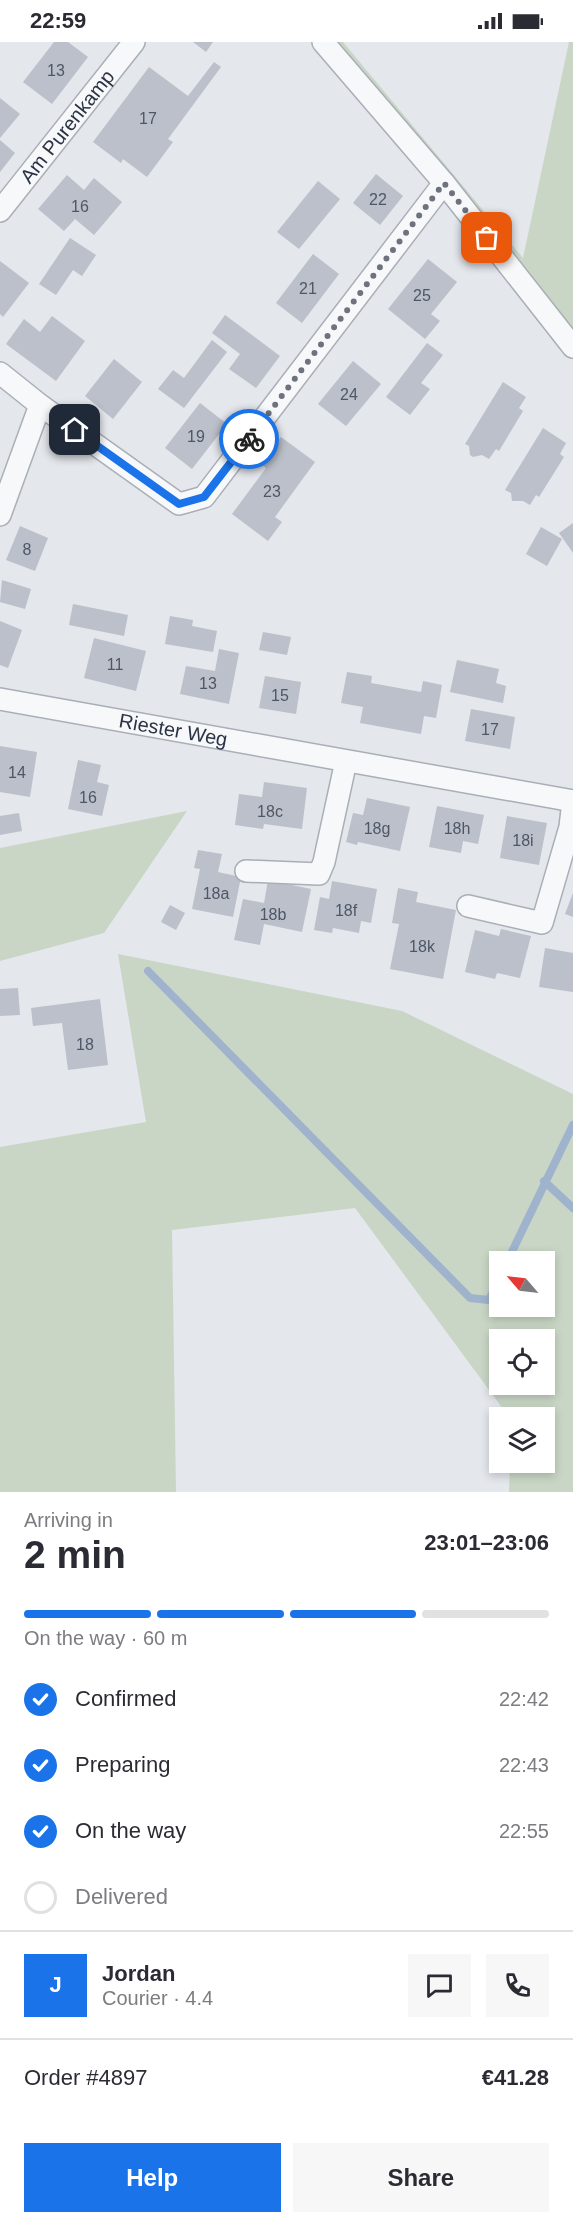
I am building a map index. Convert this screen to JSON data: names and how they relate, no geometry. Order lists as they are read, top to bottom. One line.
{"streets":{"street":["Am Purenkamp","Riester Weg"]},"house_numbers":["13","17","22","16","21","25","24","19","23","8","11","13","15","17","14","16","18c","18g","18h","18i","18a","18f","18b","18k","18"],"north":"top left","page":{"status":"22:59","heading":["2 min","Arriving in","23:01–23:06"],"panel":["Jordan","Courier · 4.4","Order #4897","€41.28"],"bar":"On the way · 60 m","list":[["Confirmed","22:42"],["Preparing","22:43"],["On the way","22:55"],"Delivered"],"round":"J","buttons":["Help","Share"]}}
